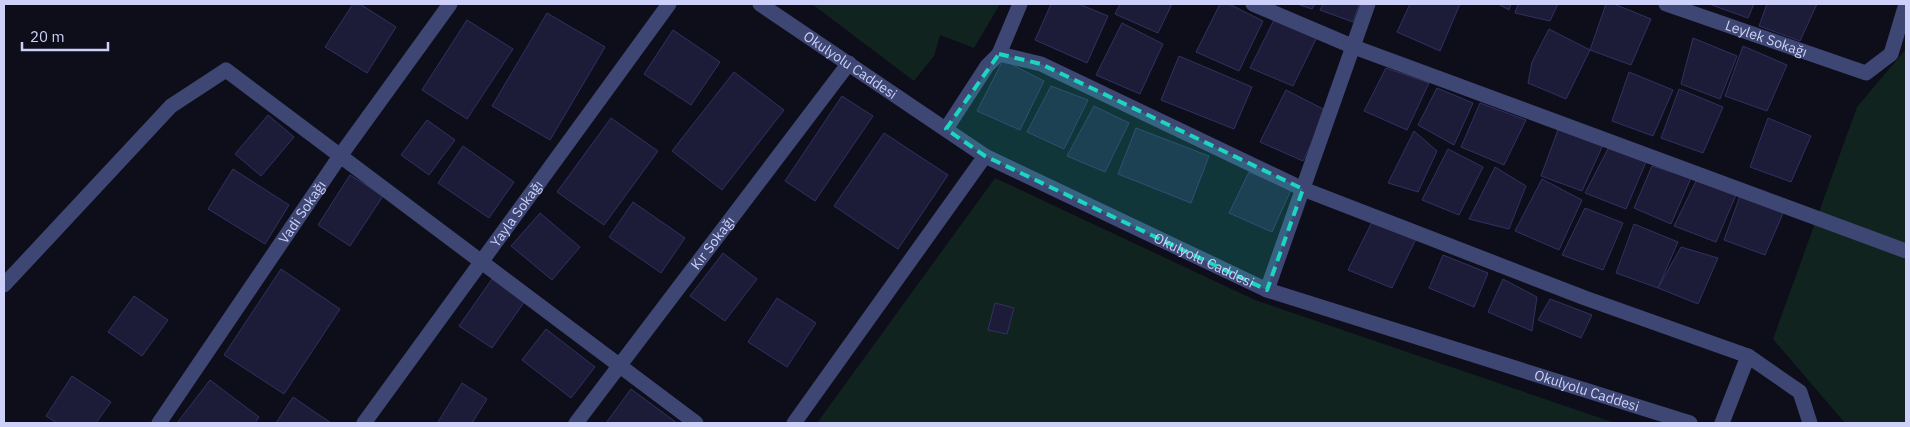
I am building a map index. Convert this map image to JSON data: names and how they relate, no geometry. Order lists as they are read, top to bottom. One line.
{"streets":{"street":["Leylek Sokağı","Okulyolu Caddesi","Vadi Sokağı","Yayla Sokağı","Kır Sokağı"]},"crossings":[["Okulyolu Caddesi","Kır Sokağı"]],"scale_bar":"20 m"}
